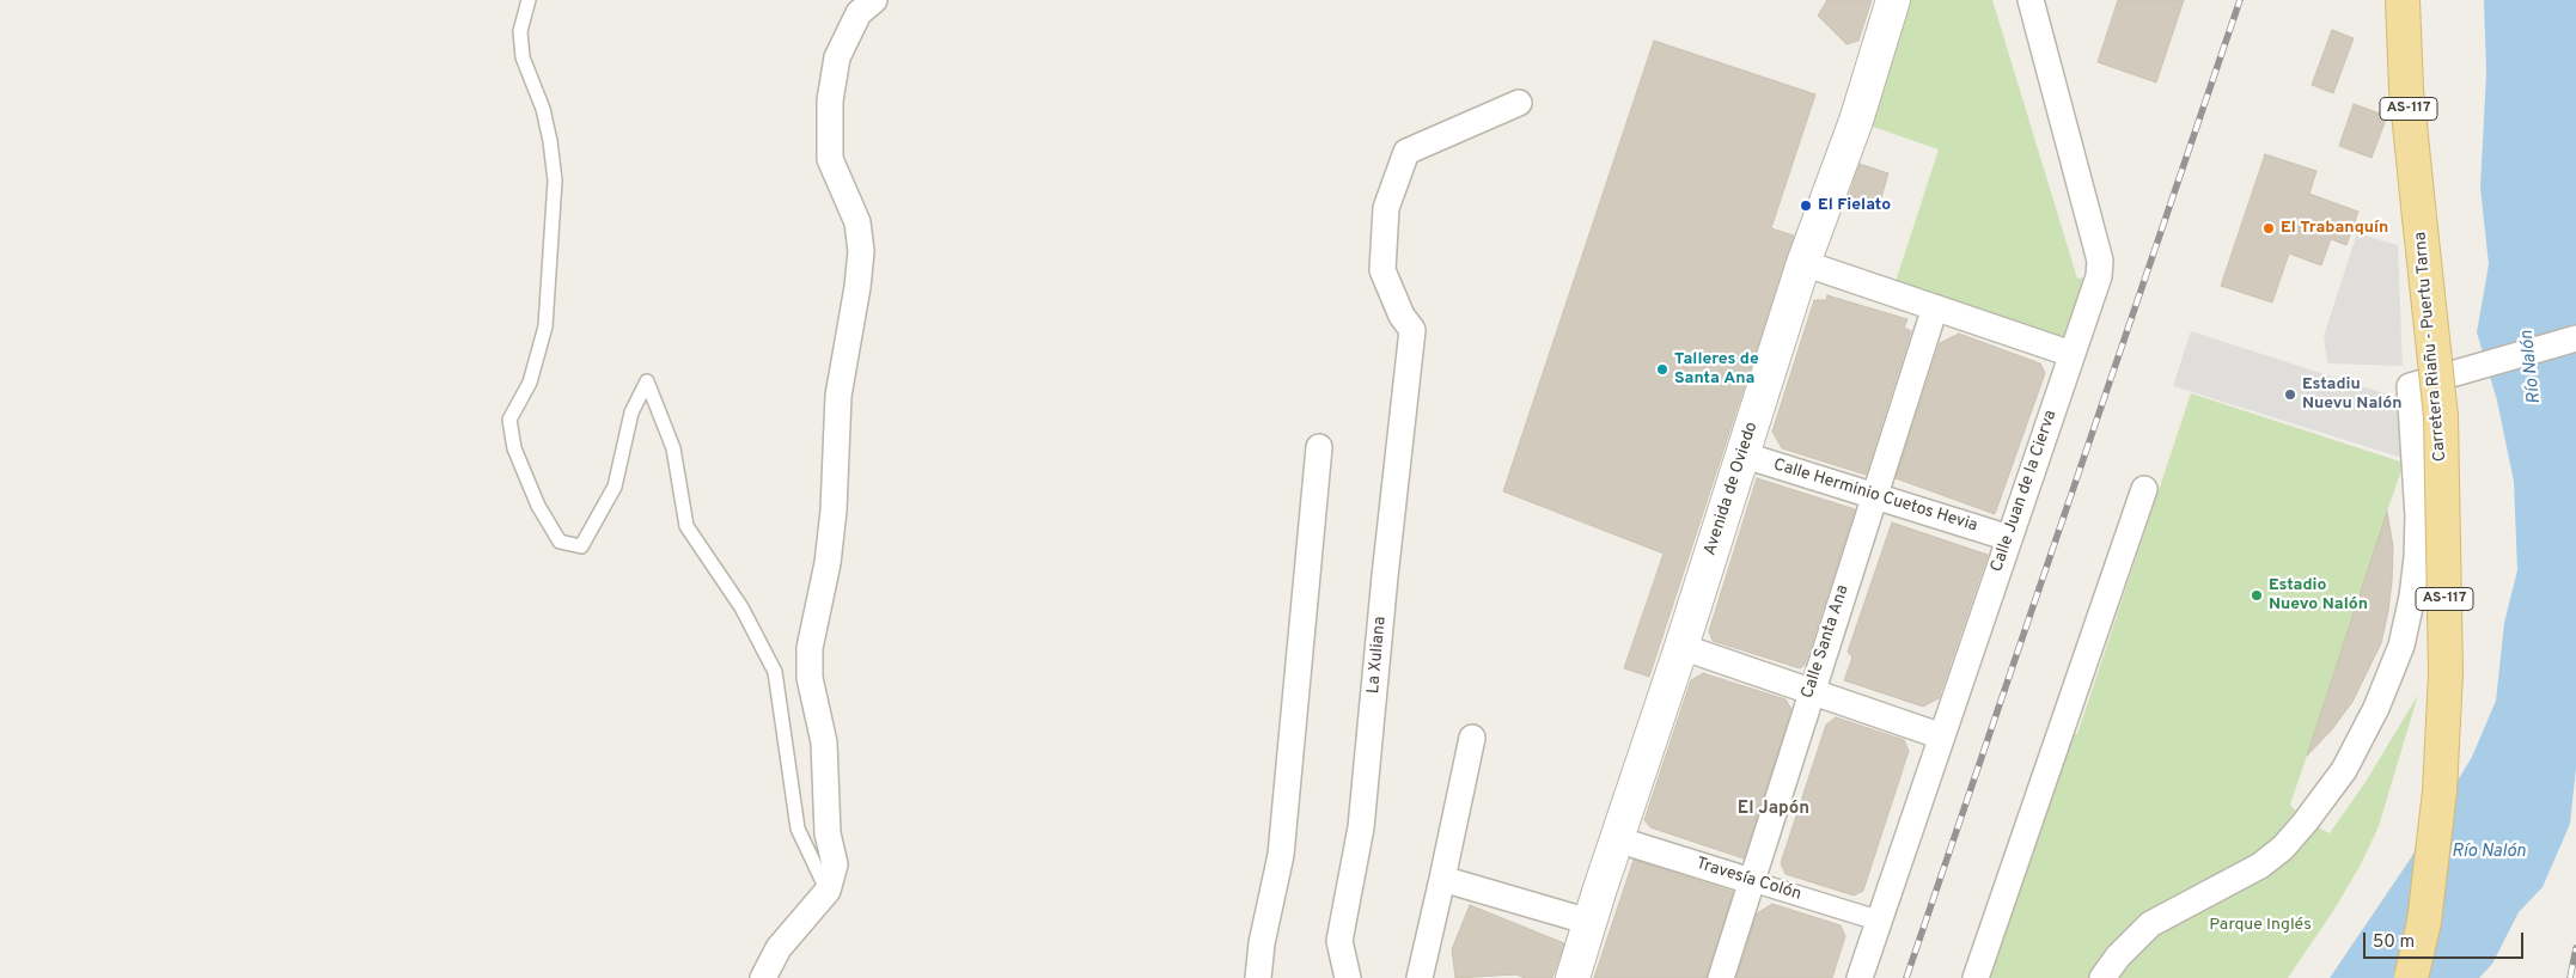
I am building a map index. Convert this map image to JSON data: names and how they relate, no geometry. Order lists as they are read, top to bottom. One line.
{"streets":{"main road":["AS-117","Carretera Riañu - Puertu Tarna"],"street":["Avenida de Oviedo","Calle Juan de la Cierva","Calle Herminio Cuetos Hevia","Calle Santa Ana","La Xuliana","Travesía Colón"]},"crossings":[["Avenida de Oviedo","Calle Herminio Cuetos Hevia"],["Avenida de Oviedo","Travesía Colón"],["Calle Juan de la Cierva","Calle Herminio Cuetos Hevia"],["Calle Juan de la Cierva","Travesía Colón"],["Calle Herminio Cuetos Hevia","Calle Santa Ana"],["Calle Santa Ana","Travesía Colón"]],"districts":["El Japón"],"water":["Río Nalón"],"parks":["Parque Inglés"],"places":["El Fielato","El Trabanquín","Talleres de Santa Ana","Estadiu Nuevu Nalón","Estadio Nuevo Nalón"],"scale_bar":"50 m"}
